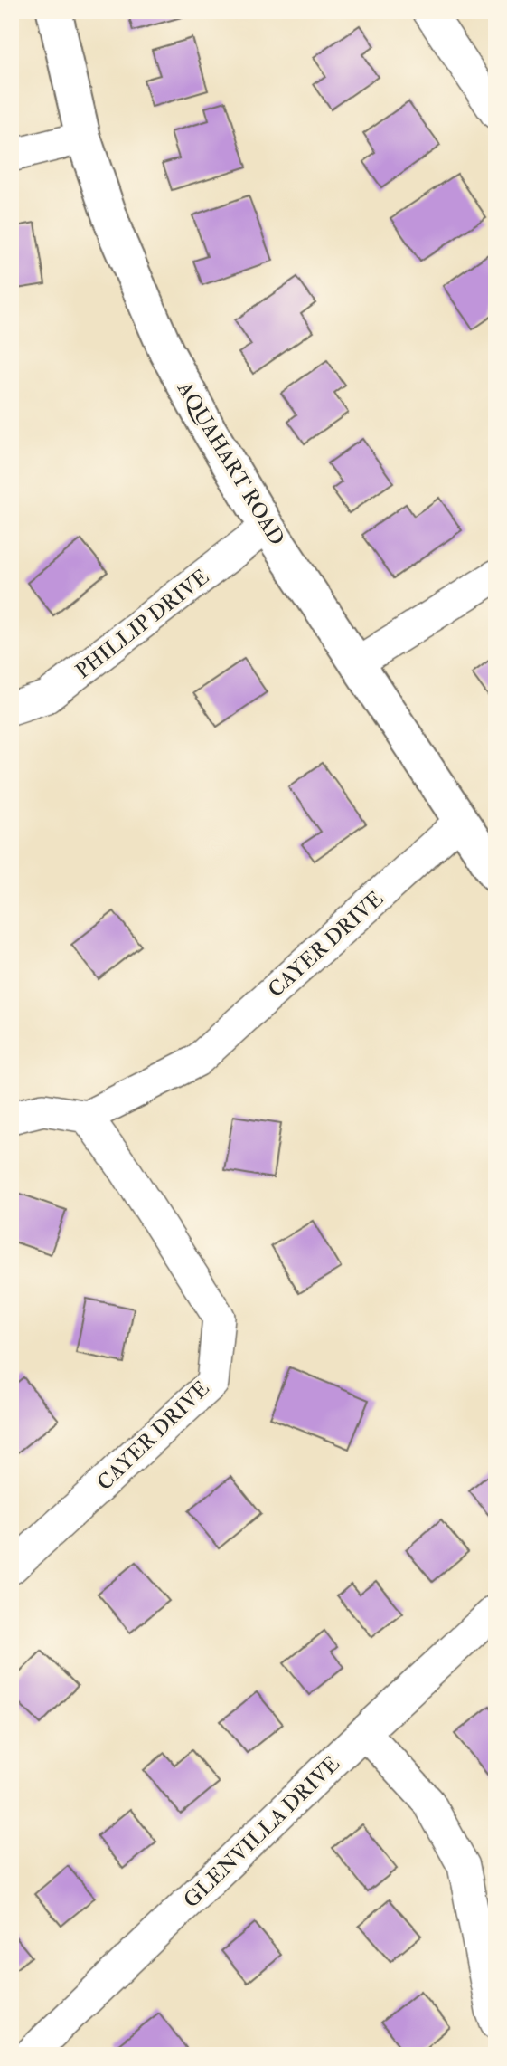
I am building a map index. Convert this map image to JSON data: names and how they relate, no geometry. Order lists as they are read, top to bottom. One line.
{"streets":{"street":["AQUAHART ROAD","PHILLIP DRIVE","CAYER DRIVE","GLENVILLA DRIVE"]},"crossings":[["AQUAHART ROAD","PHILLIP DRIVE"],["AQUAHART ROAD","CAYER DRIVE"]]}
